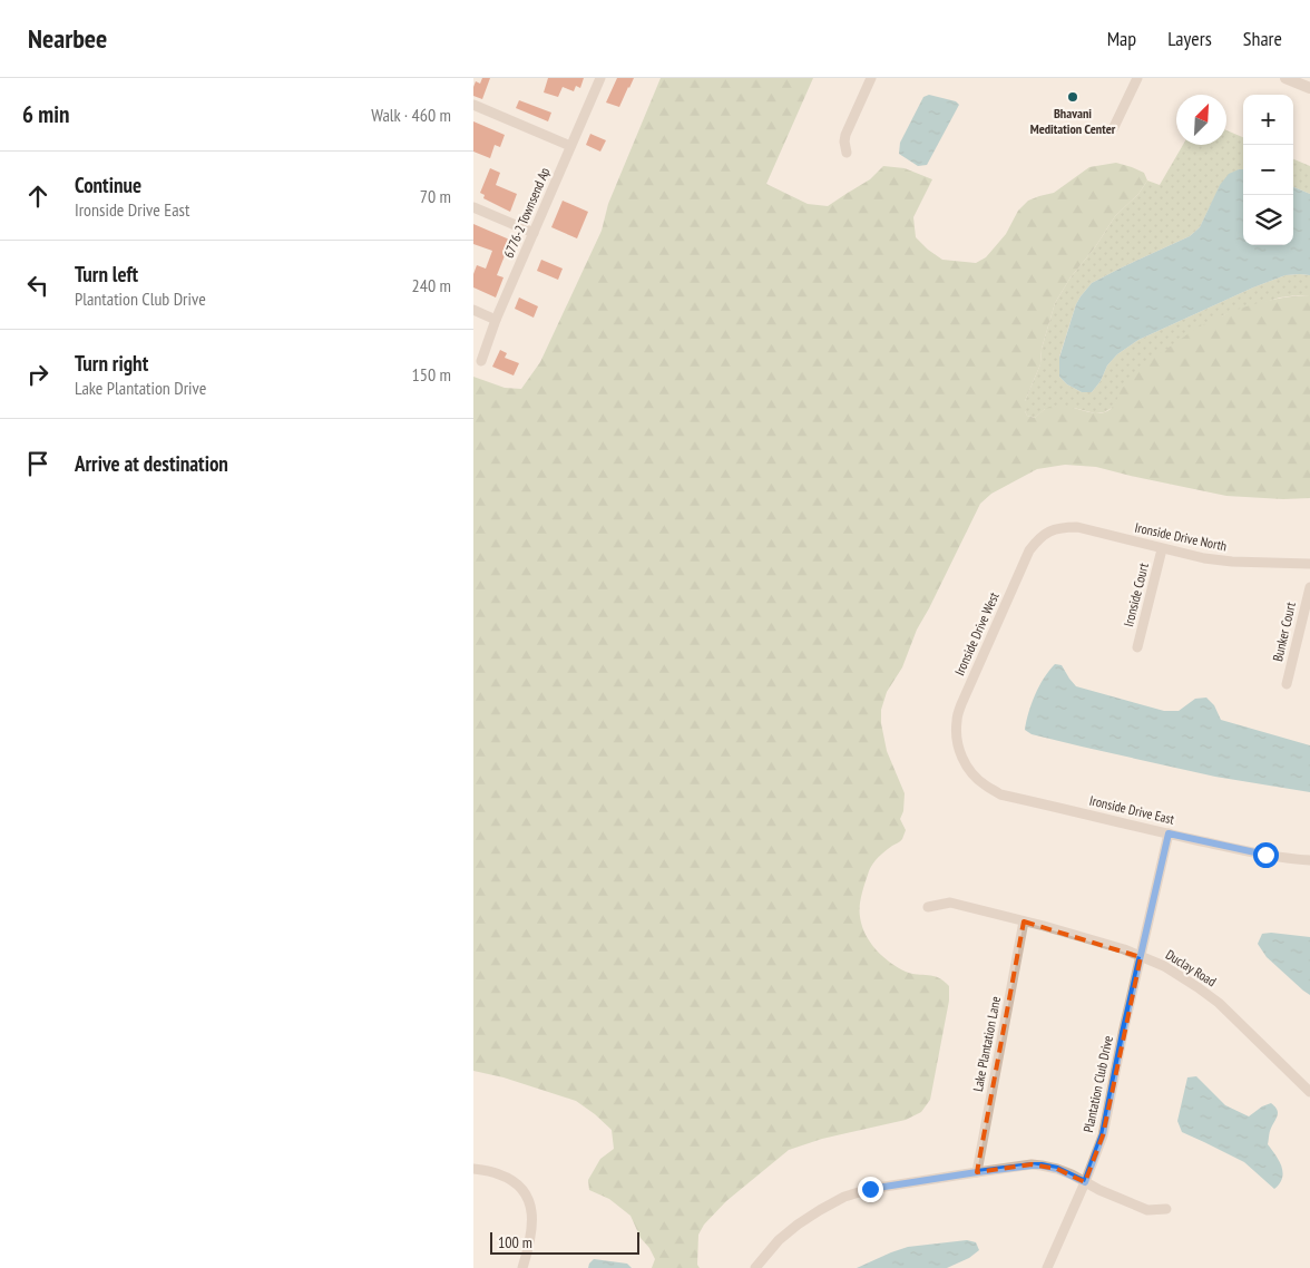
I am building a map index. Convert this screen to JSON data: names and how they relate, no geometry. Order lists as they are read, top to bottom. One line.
{"streets":{"street":["6776-2 Townsend Ap","Ironside Drive North","Ironside Court","Bunker Court","Ironside Drive West","Ironside Drive East","Duclay Road","Lake Plantation Lane","Plantation Club Drive"]},"crossings":[["Ironside Drive North","Ironside Court"],["Ironside Drive North","Ironside Drive West"],["Ironside Drive West","Ironside Drive East"],["Ironside Drive East","Plantation Club Drive"],["Duclay Road","Lake Plantation Lane"],["Duclay Road","Plantation Club Drive"]],"places":["Bhavani Meditation Center"],"scale_bar":"100 m","north":"top right","page":{"header":"Nearbee","nav":["Map","Layers","Share"],"heading":["6 min","Walk · 460 m"],"map_buttons":["+","−"],"list":[["Continue","Ironside Drive East","70 m"],["Turn left","Plantation Club Drive","240 m"],["Turn right","Lake Plantation Drive","150 m"],"Arrive at destination"],"scale":"100 m"}}
